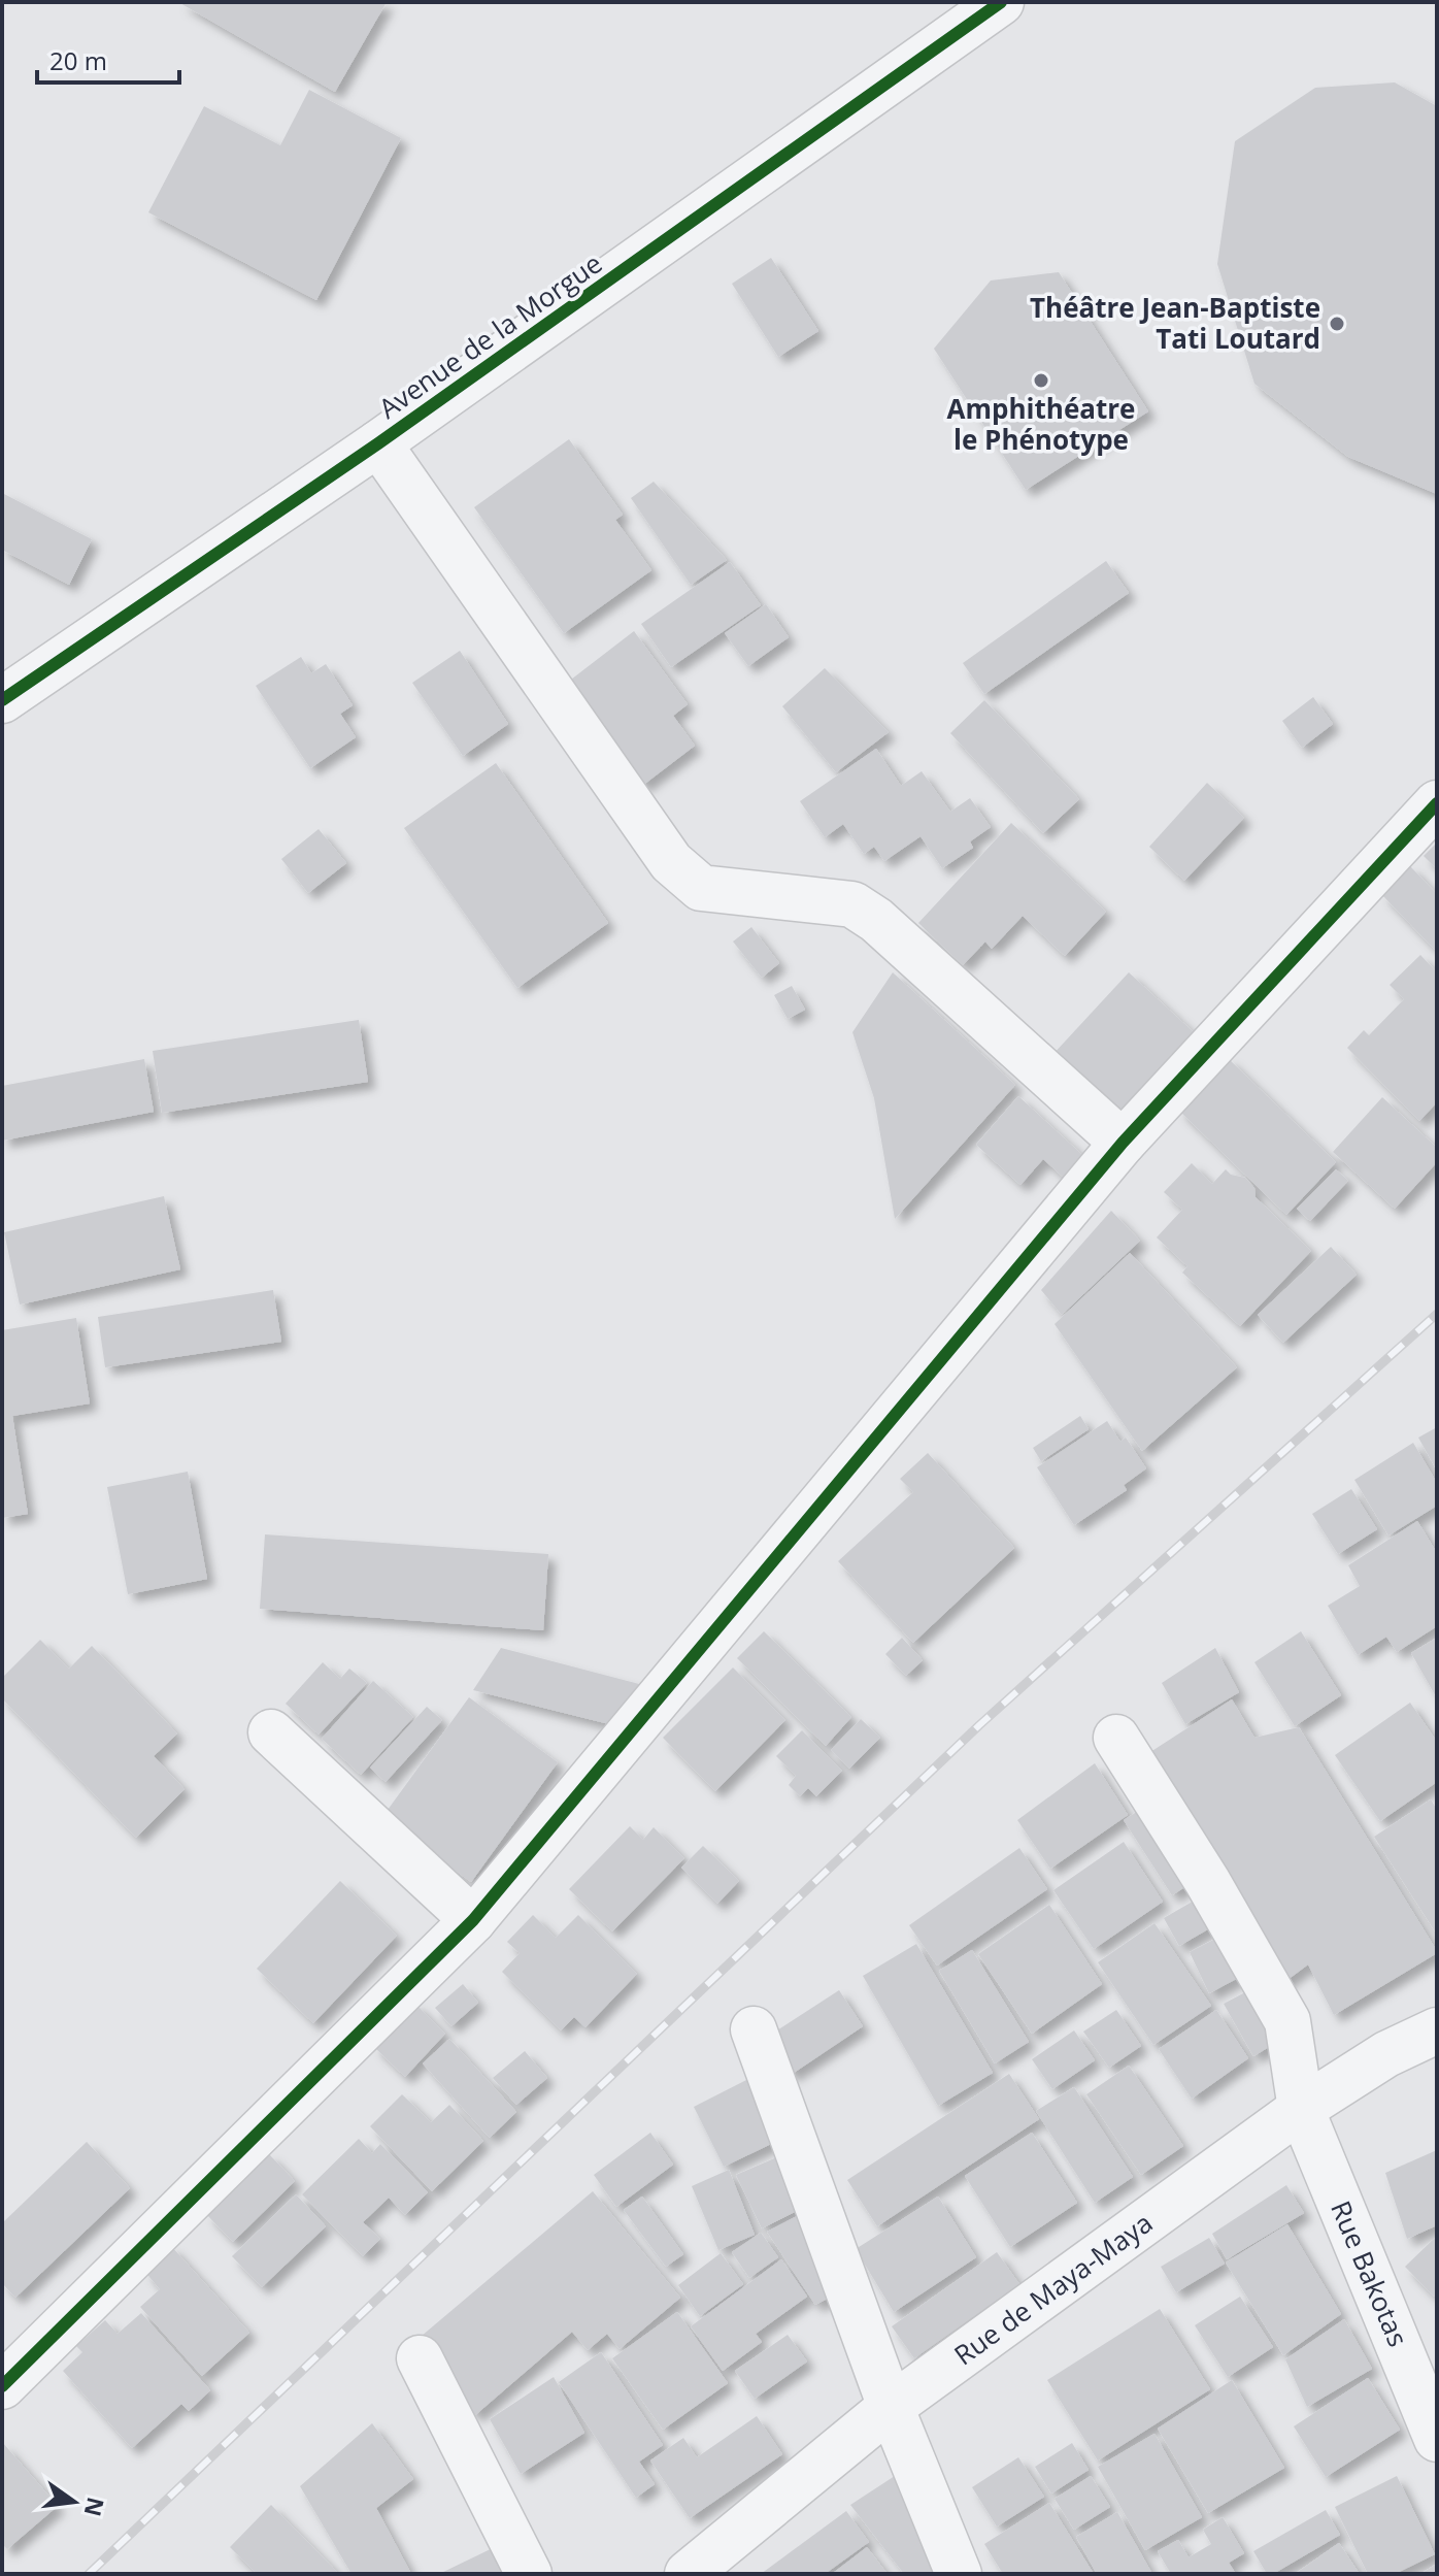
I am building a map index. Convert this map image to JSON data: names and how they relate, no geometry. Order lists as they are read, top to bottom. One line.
{"streets":{"street":["Avenue de la Morgue","Rue Bakotas","Rue de Maya-Maya"]},"crossings":[["Rue Bakotas","Rue de Maya-Maya"]],"places":["Théâtre Jean-Baptiste Tati Loutard","Amphithéatre le Phénotype"],"scale_bar":"20 m","north":"right"}
